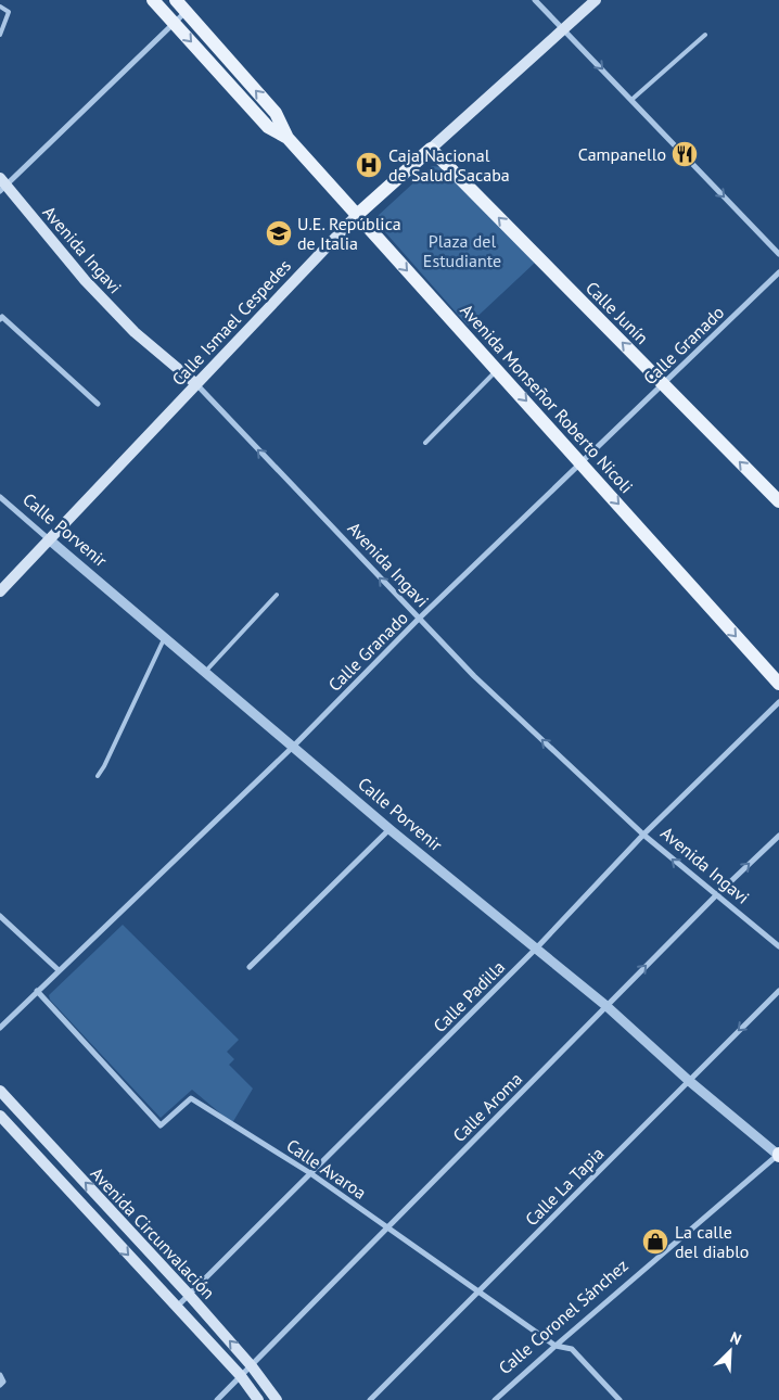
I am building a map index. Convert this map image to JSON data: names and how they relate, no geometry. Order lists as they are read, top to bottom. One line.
{"streets":{"main road":["Avenida Ingavi","Calle Junín","Calle Ismael Cespedes","Avenida Monseñor Roberto Nicoli","Avenida Circunvalación"],"street":["Calle Granado","Calle Porvenir","Calle Padilla","Calle Aroma","Calle Avaroa","Calle La Tapia","Calle Coronel Sánchez"]},"crossings":[["Avenida Ingavi","Calle Ismael Cespedes"],["Avenida Ingavi","Calle Granado"],["Avenida Ingavi","Calle Padilla"],["Avenida Ingavi","Calle Aroma"],["Calle Junín","Calle Ismael Cespedes"],["Calle Junín","Calle Granado"],["Calle Ismael Cespedes","Avenida Monseñor Roberto Nicoli"],["Calle Ismael Cespedes","Calle Porvenir"],["Calle Granado","Avenida Monseñor Roberto Nicoli"],["Calle Granado","Calle Porvenir"],["Calle Granado","Calle Avaroa"],["Calle Porvenir","Calle Padilla"],["Calle Porvenir","Calle Aroma"],["Calle Porvenir","Calle La Tapia"],["Calle Porvenir","Calle Coronel Sánchez"],["Calle Padilla","Calle Avaroa"],["Calle Padilla","Avenida Circunvalación"],["Calle Aroma","Calle Avaroa"],["Calle Aroma","Avenida Circunvalación"],["Calle Avaroa","Calle La Tapia"],["Calle Avaroa","Calle Coronel Sánchez"]],"one_way":["Avenida Ingavi","Calle Junín"],"parks":["Plaza del Estudiante"],"places":{"restaurant":["Campanello"],"hospital":["Caja Nacional de Salud Sacaba"],"school or university":["U.E. República de Italia"],"shop":["La calle del diablo"]},"north":"top right"}
